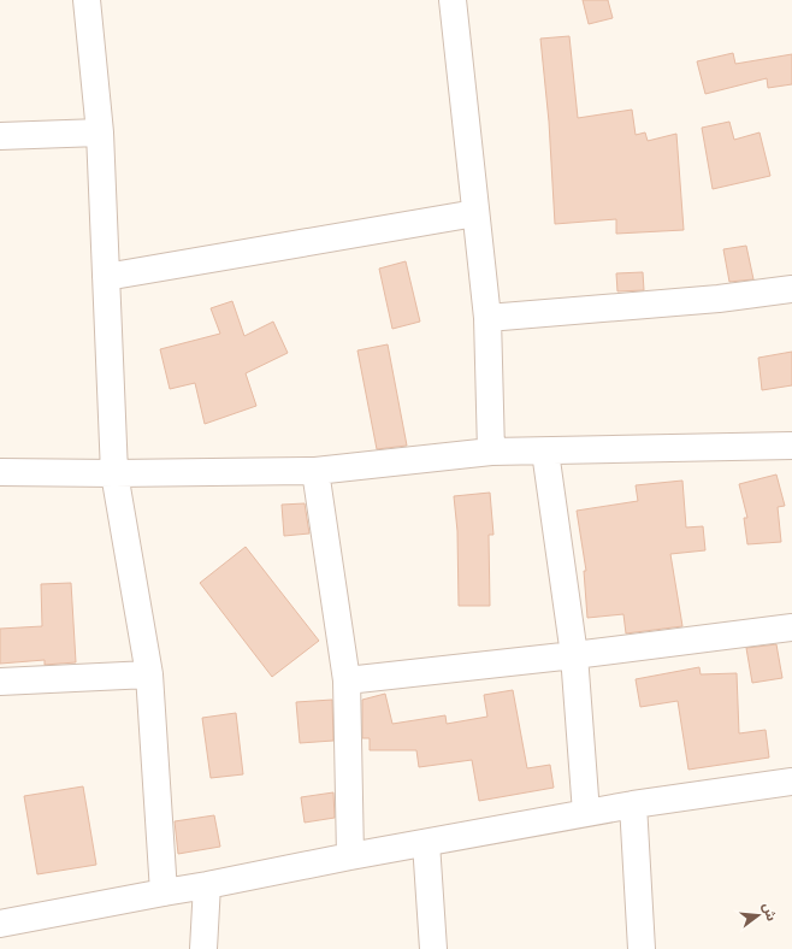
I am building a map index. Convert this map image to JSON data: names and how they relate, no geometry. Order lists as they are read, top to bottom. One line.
{"north":"right"}
